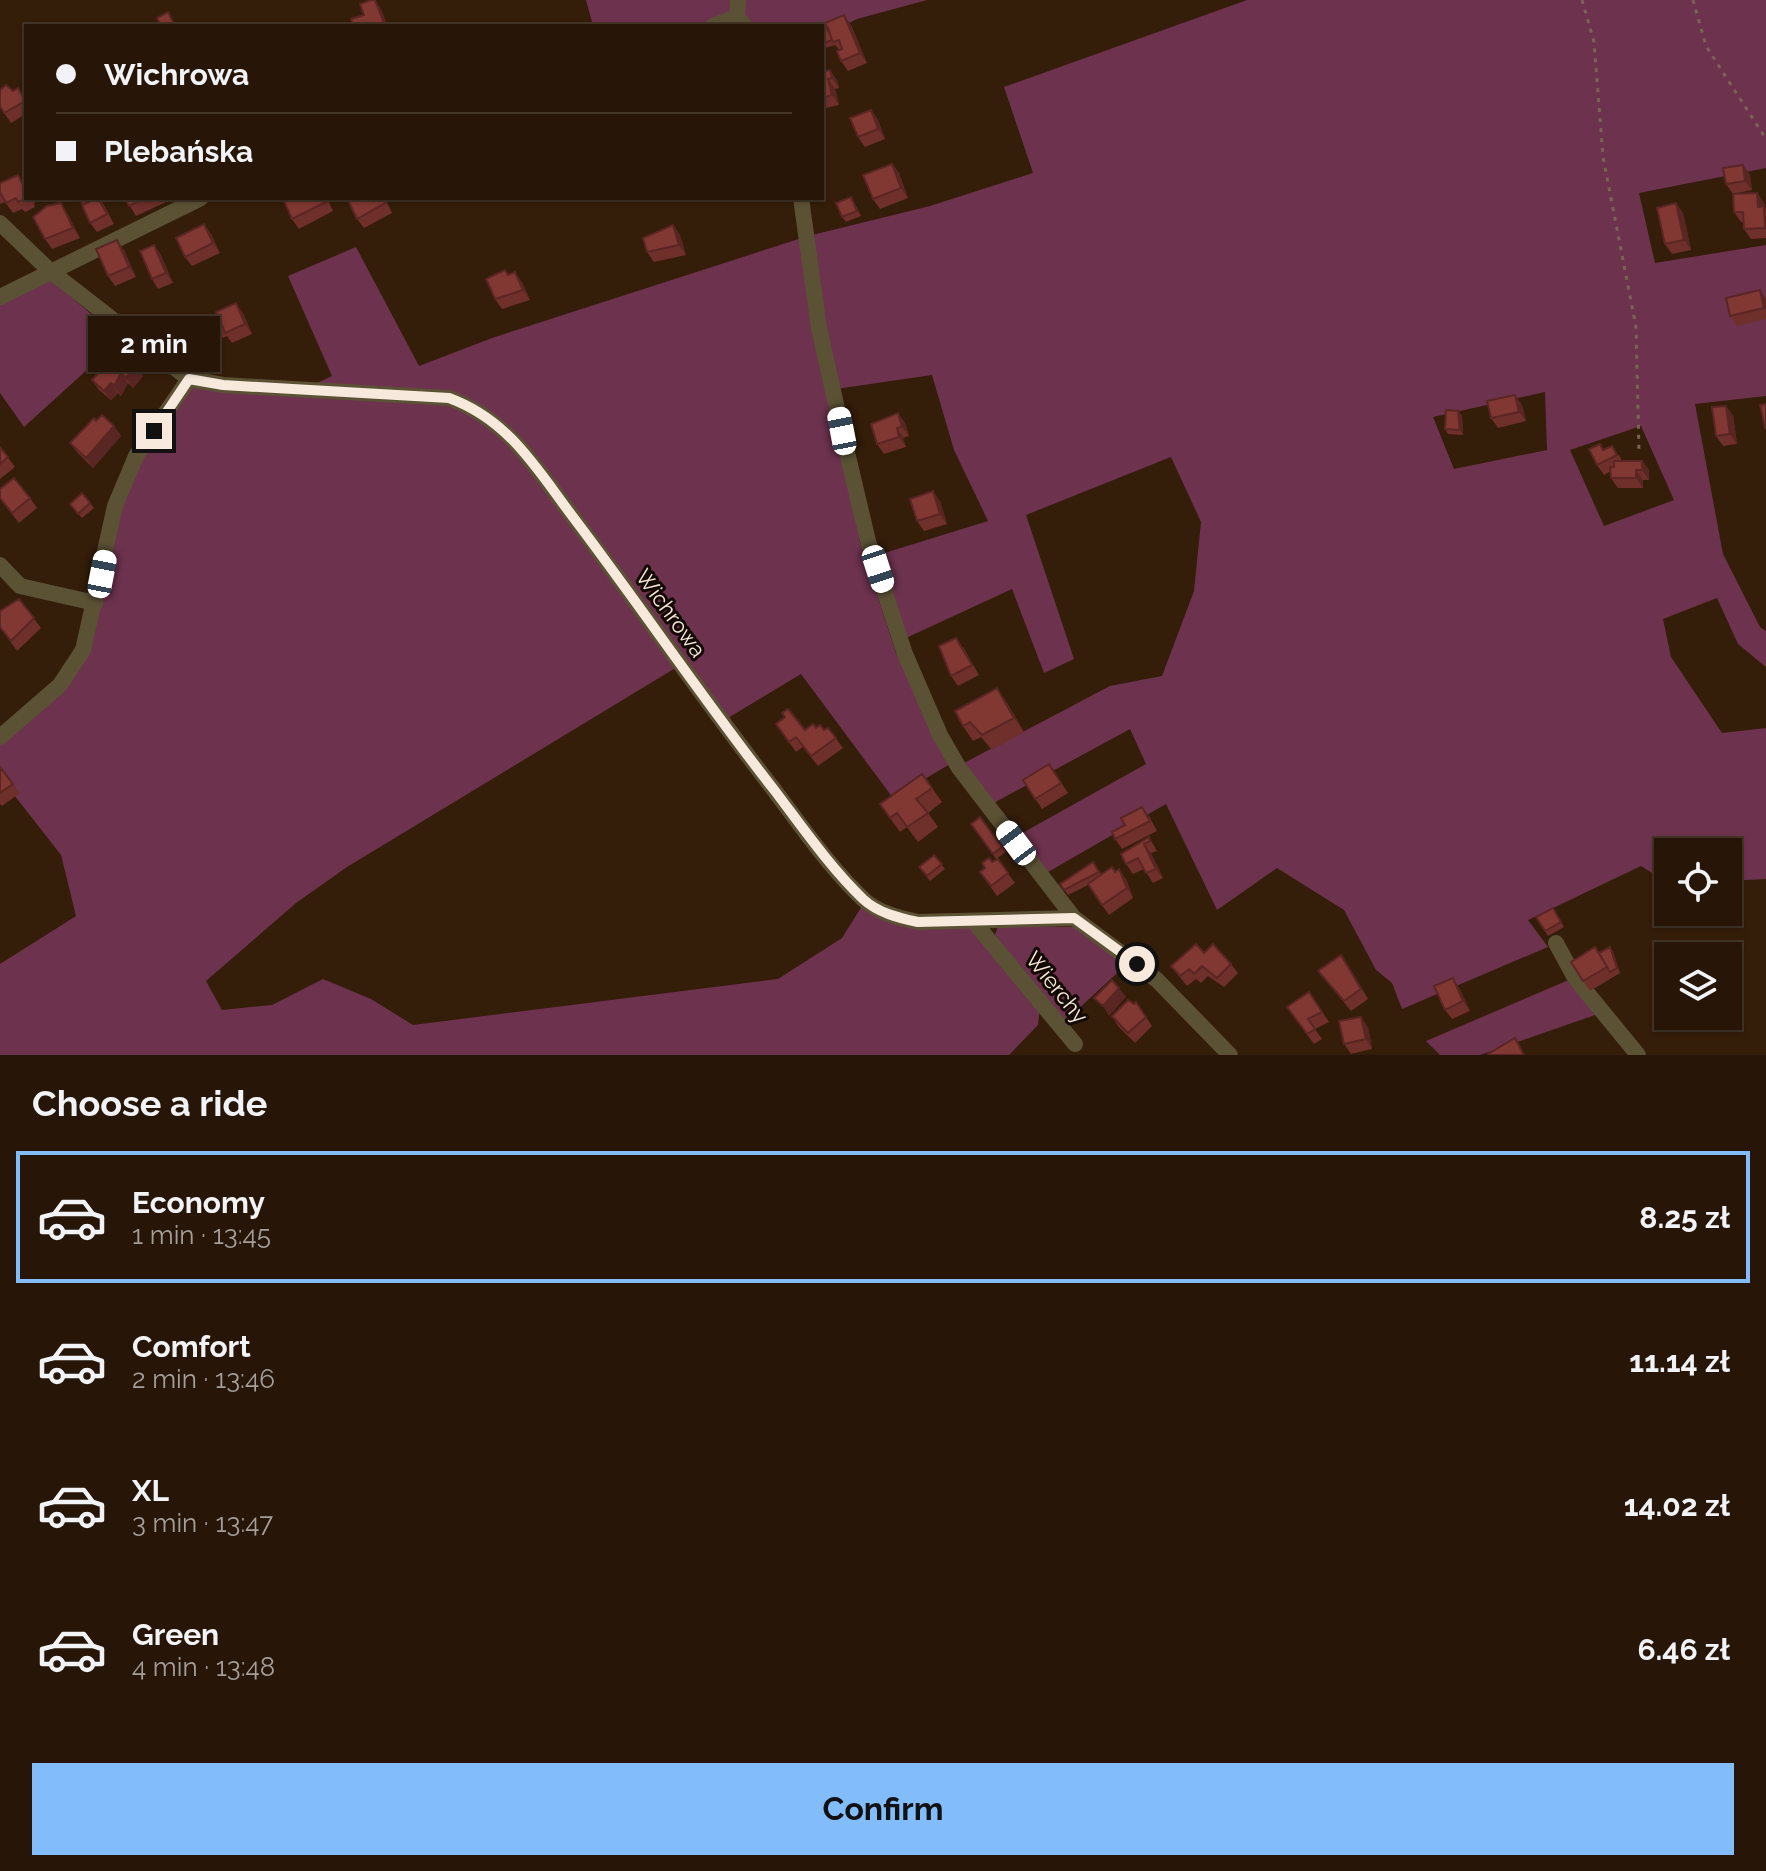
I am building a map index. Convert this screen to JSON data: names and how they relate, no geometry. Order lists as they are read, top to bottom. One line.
{"streets":{"street":["Wichrowa","Wierchy"]},"crossings":[["Wichrowa","Wierchy"]],"page":{"banner":["Wichrowa","Plebańska"],"bubble":"2 min","heading":"Choose a ride","list":[{"name":"Economy","note":"1 min · 13:45","value":"8.25 zł"},{"name":"Comfort","note":"2 min · 13:46","value":"11.14 zł"},{"name":"XL","note":"3 min · 13:47","value":"14.02 zł"},{"name":"Green","note":"4 min · 13:48","value":"6.46 zł"}],"buttons":"Confirm"}}
